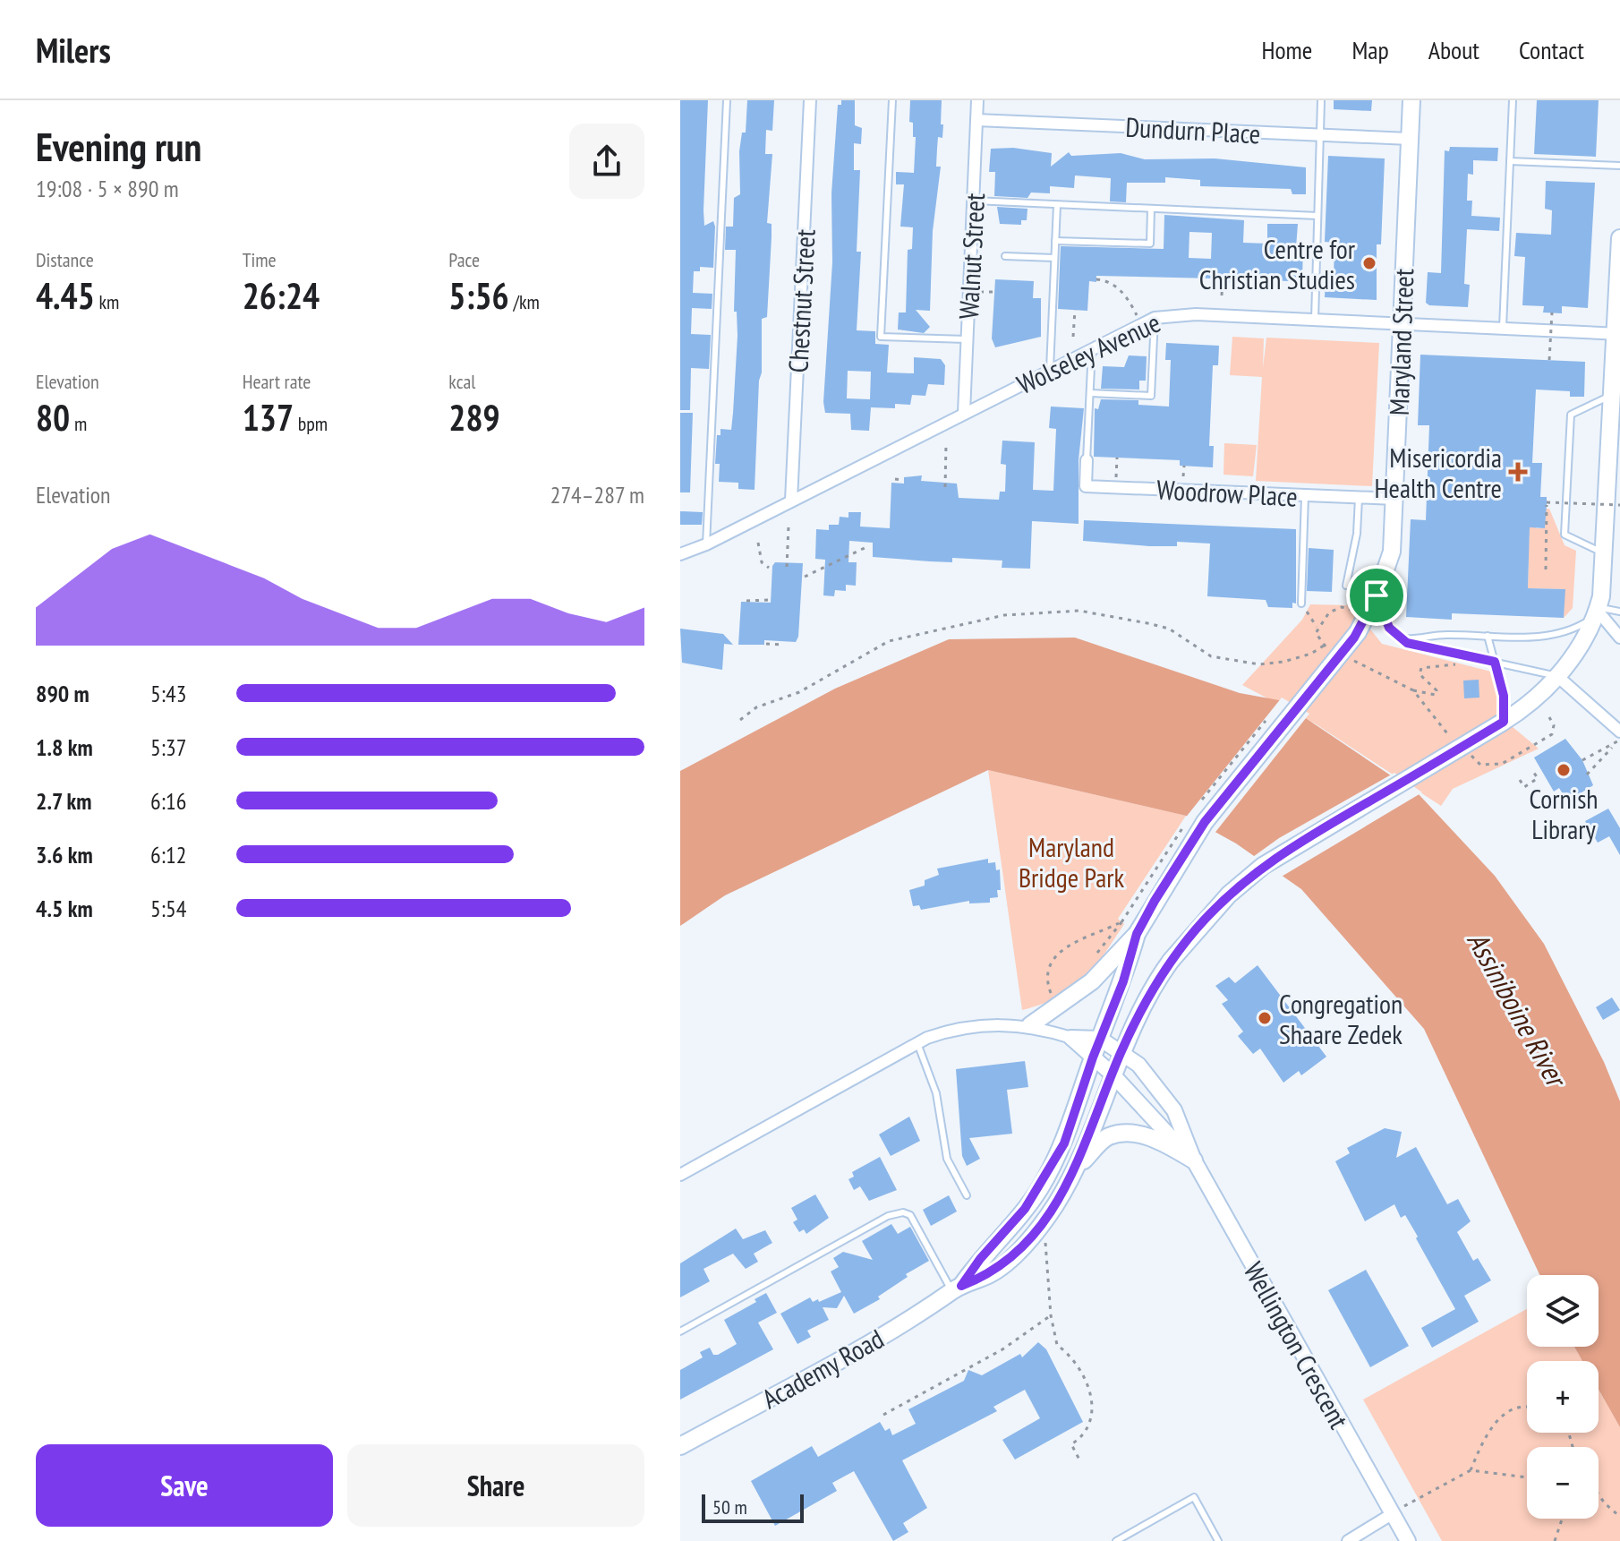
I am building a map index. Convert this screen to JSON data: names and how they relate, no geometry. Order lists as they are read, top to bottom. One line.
{"streets":{"main road":["Maryland Street","Academy Road"],"street":["Dundurn Place","Walnut Street","Chestnut Street","Wolseley Avenue","Woodrow Place","Wellington Crescent"]},"crossings":[["Dundurn Place","Walnut Street"],["Dundurn Place","Maryland Street"],["Walnut Street","Wolseley Avenue"],["Chestnut Street","Wolseley Avenue"],["Maryland Street","Wolseley Avenue"],["Maryland Street","Woodrow Place"],["Maryland Street","Academy Road"],["Wolseley Avenue","Academy Road"],["Wellington Crescent","Academy Road"]],"water":["Assiniboine River"],"parks":["Maryland Bridge Park"],"places":{"other":["Centre for Christian Studies","Cornish Library","Congregation Shaare Zedek"],"health":["Misericordia Health Centre"]},"scale_bar":"50 m","page":{"header":"Milers","nav":["Home","Map","About","Contact"],"heading":["Evening run","19:08 · 5 × 890 m"],"stats":[["Distance","4.45 km"],["Time","26:24"],["Pace","5:56 /km"],["Elevation","80 m"],["Heart rate","137 bpm"],["kcal","289"]],"chart":["Elevation","274–287 m"],"list":[{"name":"890 m","note":"5:43"},{"name":"1.8 km","note":"5:37"},{"name":"2.7 km","note":"6:16"},{"name":"3.6 km","note":"6:12"},{"name":"4.5 km","note":"5:54"}],"map_buttons":["+","−"],"buttons":["Save","Share"],"scale":"50 m"}}
